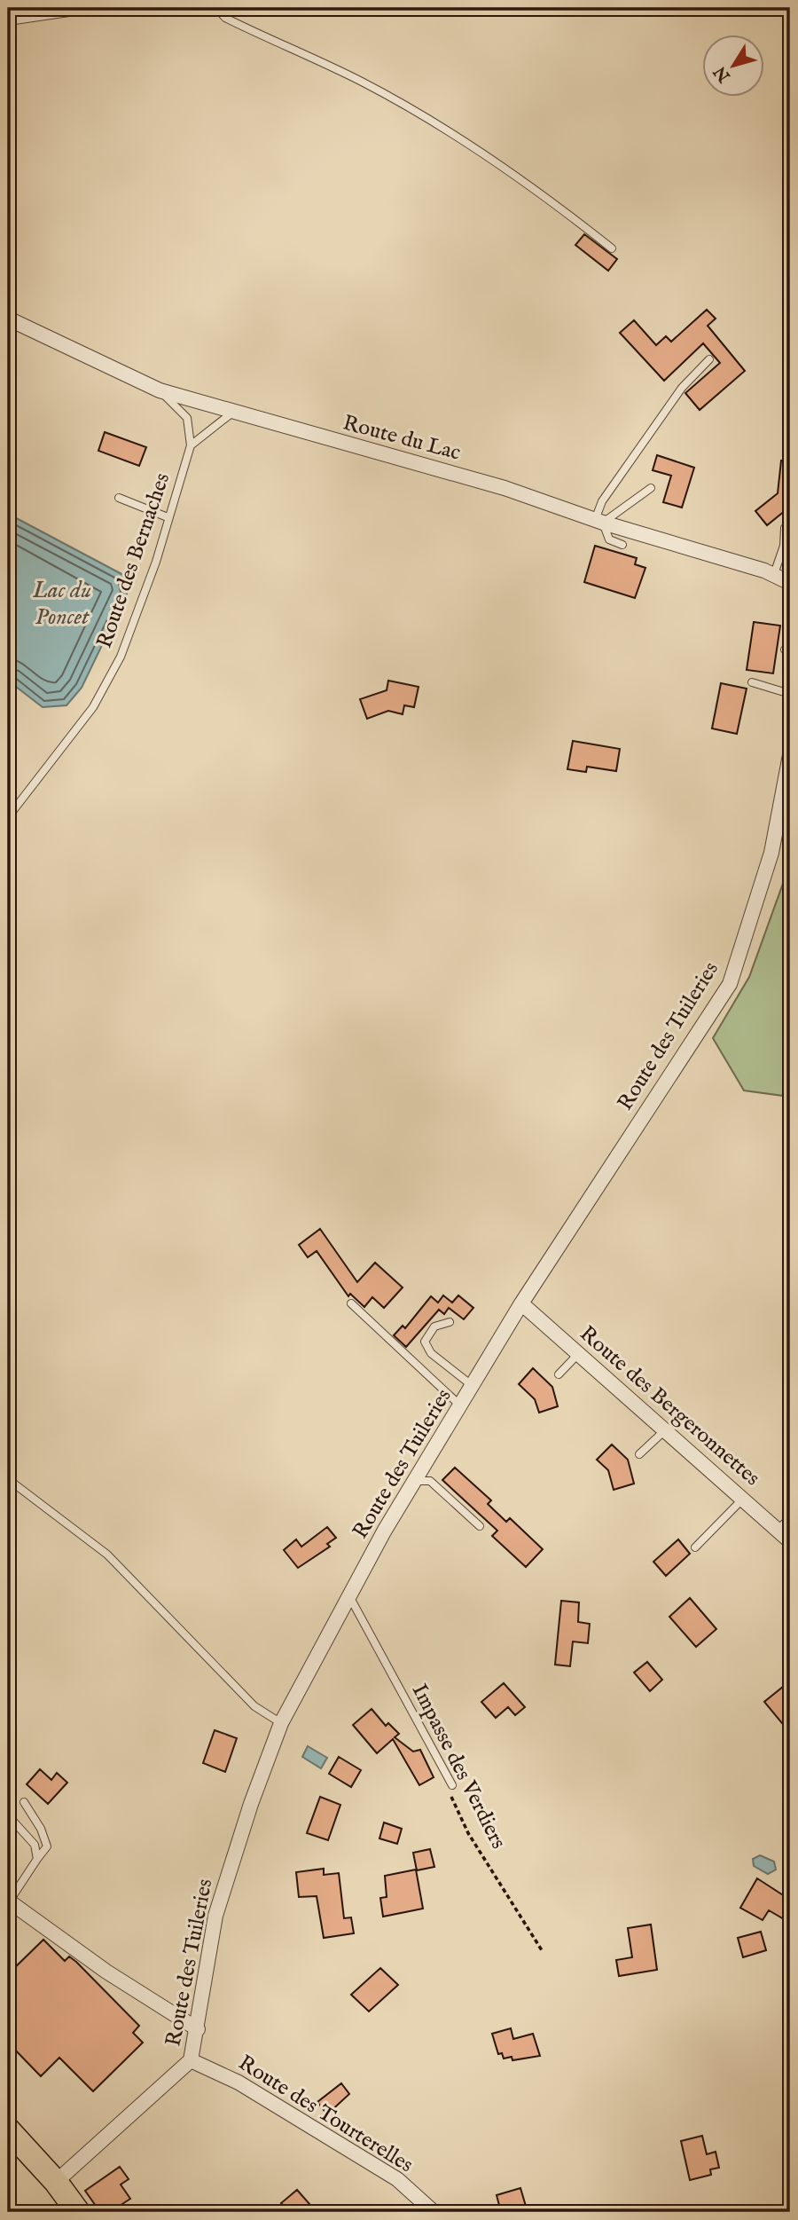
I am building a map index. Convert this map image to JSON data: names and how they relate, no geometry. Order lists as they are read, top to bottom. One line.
{"streets":{"street":["Route du Lac","Route des Tuileries","Route des Bergeronnettes","Route des Tourterelles"],"lane":["Route des Bernaches","Impasse des Verdiers"]},"crossings":[["Route des Tuileries","Route des Bergeronnettes"],["Route des Tuileries","Impasse des Verdiers"],["Route des Tuileries","Route des Tourterelles"]],"water":["Lac du Poncet"],"north":"bottom left"}
